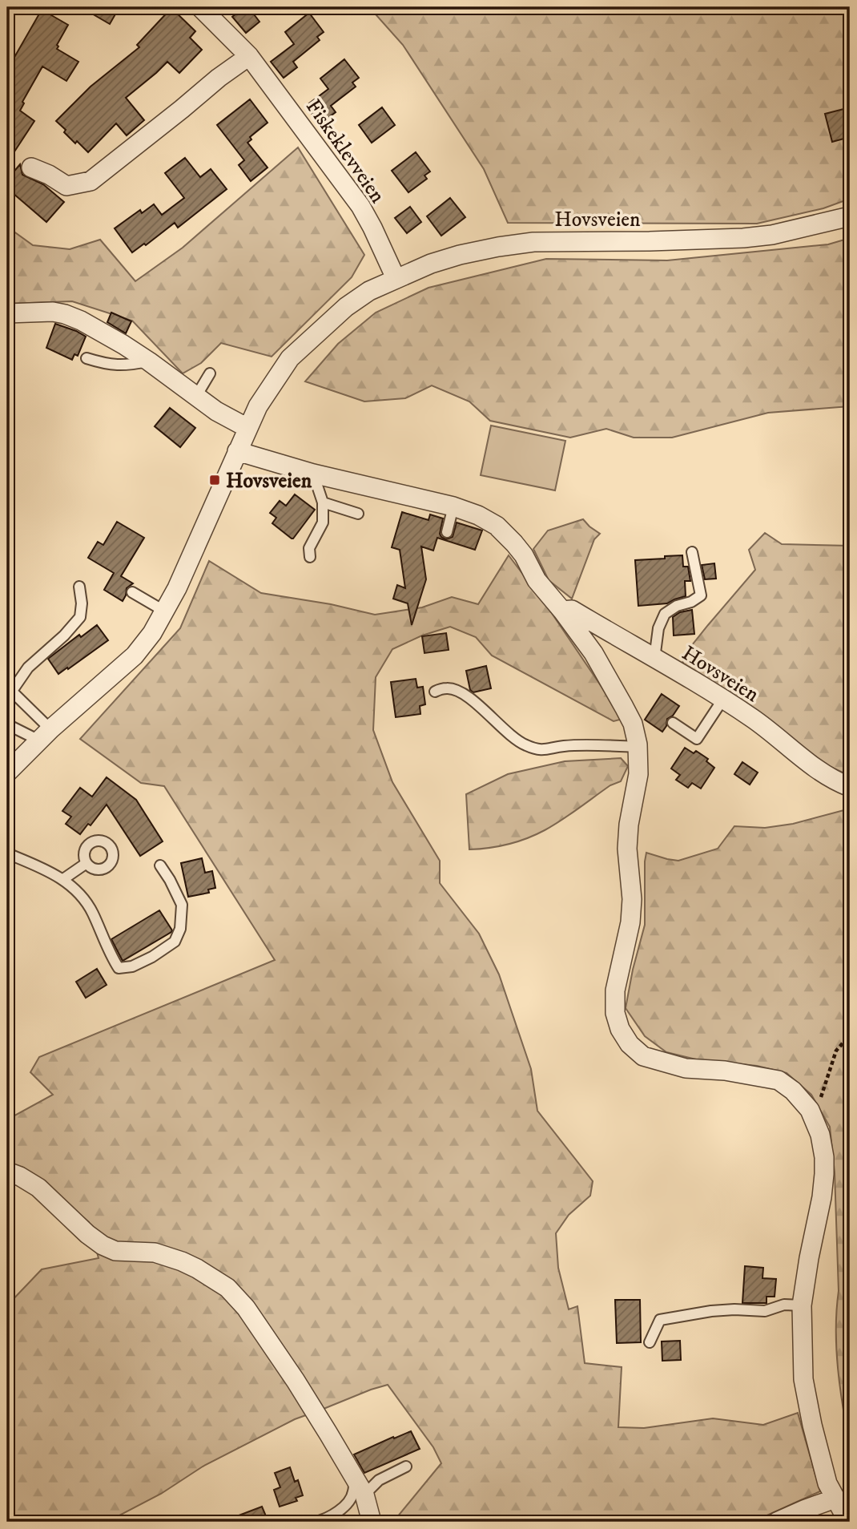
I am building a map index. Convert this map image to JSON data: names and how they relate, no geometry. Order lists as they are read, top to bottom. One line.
{"streets":{"street":["Fiskeklevveien","Hovsveien"]},"crossings":[["Fiskeklevveien","Hovsveien"]],"places":{"transit":["Hovsveien"]}}
